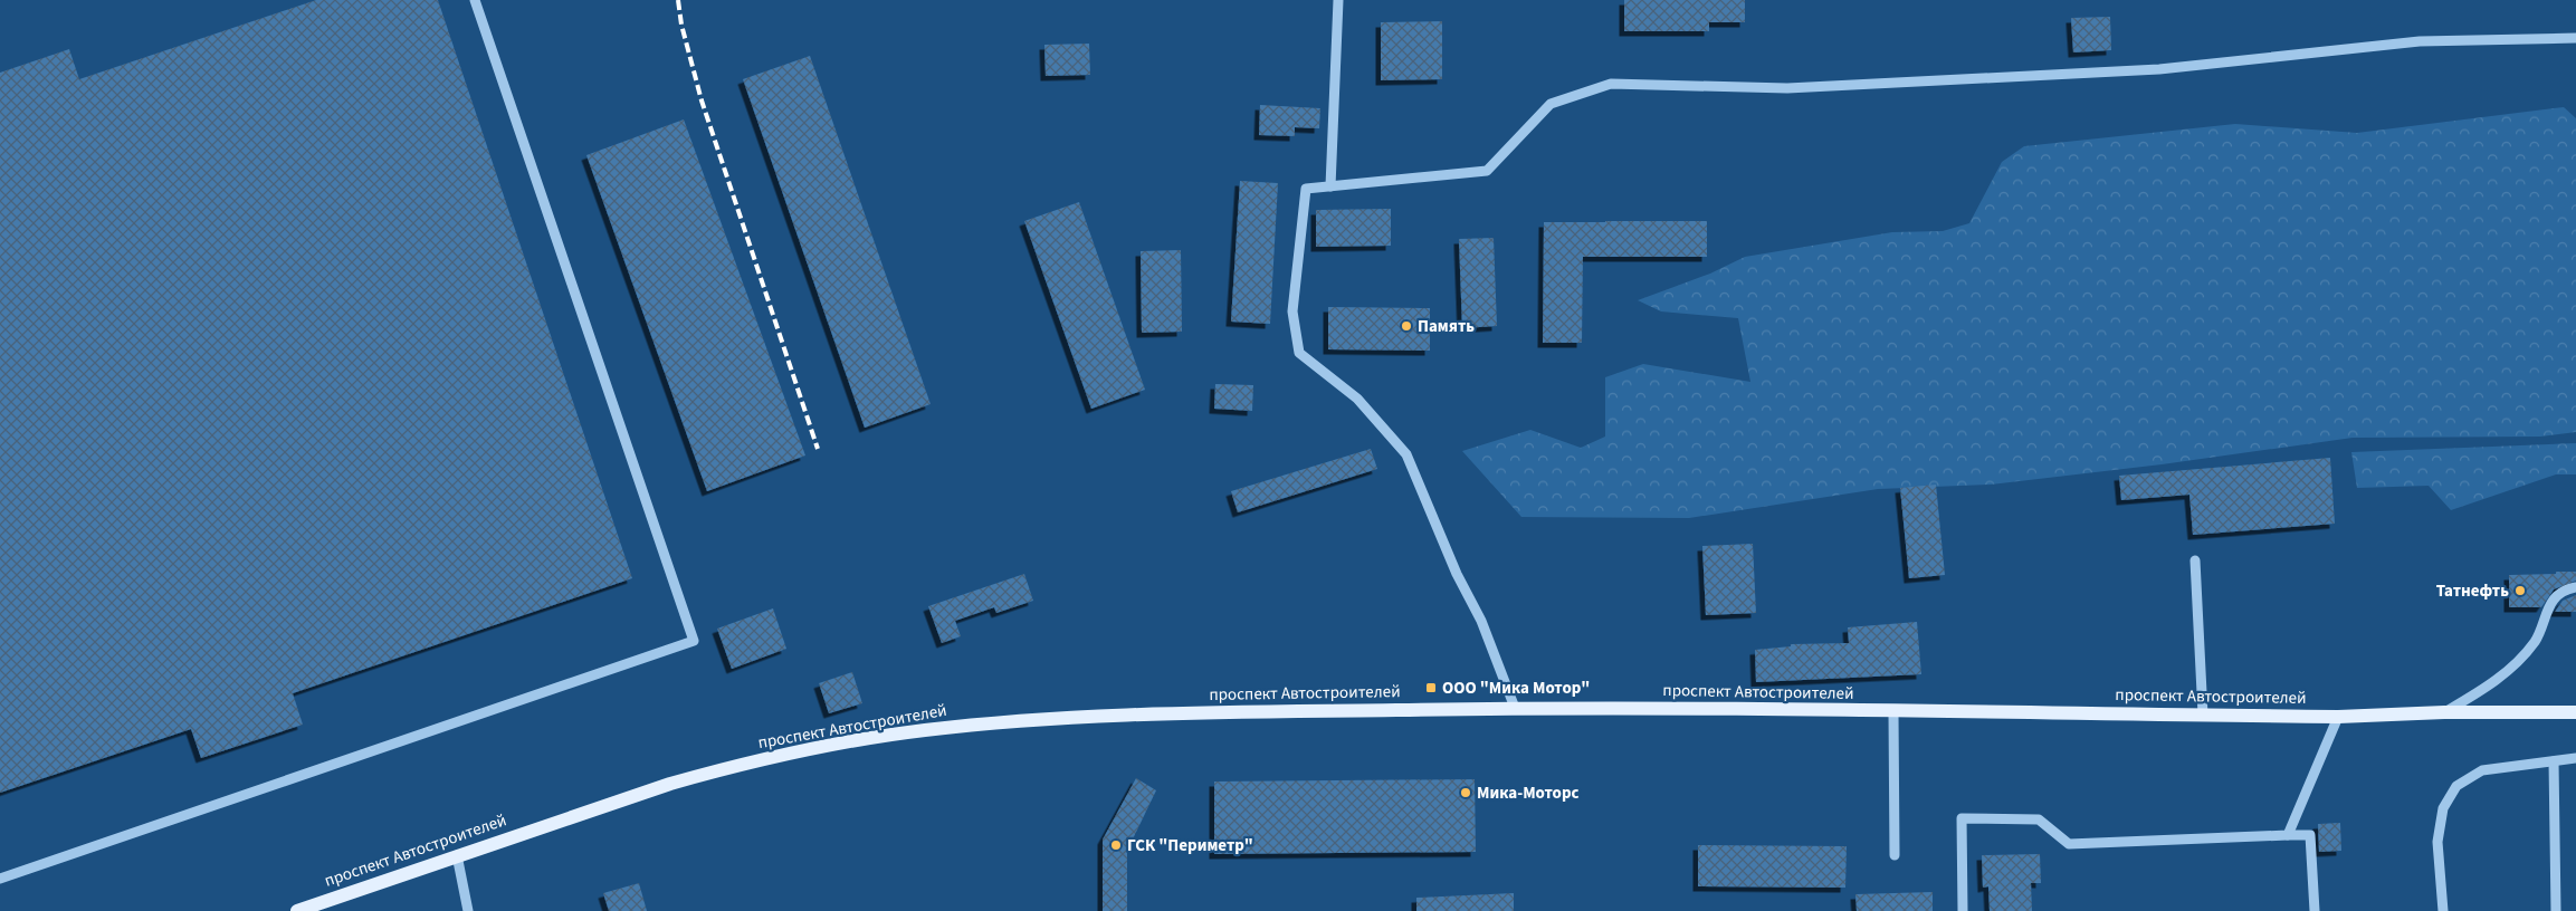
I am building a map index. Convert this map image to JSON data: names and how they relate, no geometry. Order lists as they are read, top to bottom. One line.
{"streets":{"main road":["проспект Автостроителей"]},"places":{"other":["Память","Татнефть","Мика-Моторс","ГСК \"Периметр\""],"transit":["ООО \"Мика Мотор\""]}}
